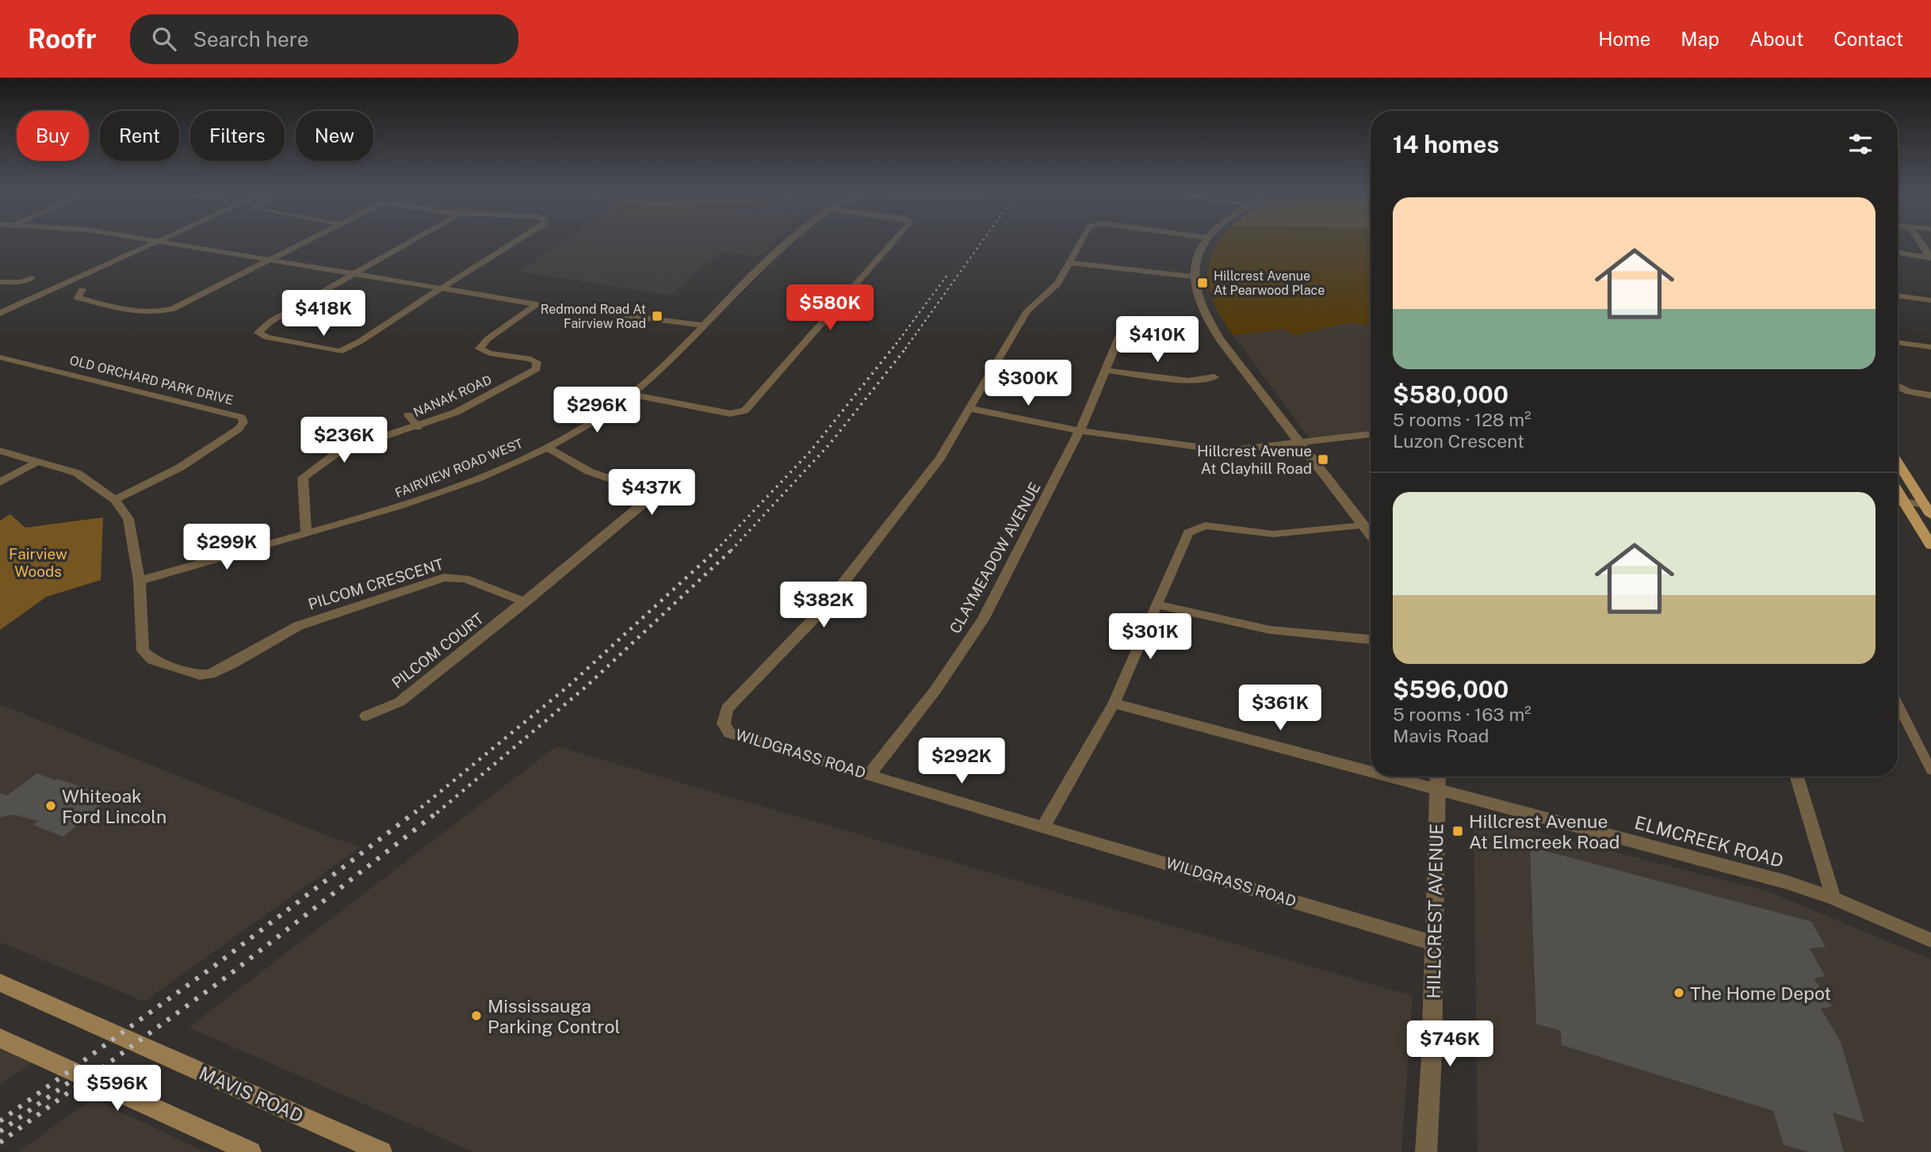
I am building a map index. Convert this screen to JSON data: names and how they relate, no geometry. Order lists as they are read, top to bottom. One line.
{"streets":{"main road":["MAVIS ROAD"],"street":["OLD ORCHARD PARK DRIVE","NANAK ROAD","FAIRVIEW ROAD WEST","CLAYMEADOW AVENUE","PILCOM CRESCENT","PILCOM COURT","WILDGRASS ROAD","ELMCREEK ROAD","HILLCREST AVENUE"]},"crossings":[["NANAK ROAD","FAIRVIEW ROAD WEST"],["FAIRVIEW ROAD WEST","PILCOM CRESCENT"],["CLAYMEADOW AVENUE","WILDGRASS ROAD"],["PILCOM CRESCENT","PILCOM COURT"],["WILDGRASS ROAD","HILLCREST AVENUE"],["ELMCREEK ROAD","HILLCREST AVENUE"]],"parks":["Fairview Woods"],"places":{"transit":["Hillcrest Avenue At Pearwood Place","Redmond Road At Fairview Road","Hillcrest Avenue At Clayhill Road","Hillcrest Avenue At Elmcreek Road"],"other":["Whiteoak Ford Lincoln","The Home Depot","Mississauga Parking Control"]},"page":{"header":"Roofr","search":"Search here","nav":["Home","Map","About","Contact"],"chip":["Buy","Rent","Filters","New"],"heading":"14 homes","list":[{"name":"$580,000","note":"5 rooms · 128 m² · Luzon Crescent"},{"name":"$596,000","note":"5 rooms · 163 m² · Mavis Road"}],"price":["$580K","$418K","$410K","$300K","$296K","$236K","$437K","$299K","$382K","$301K","$361K","$292K","$746K","$596K"]}}
